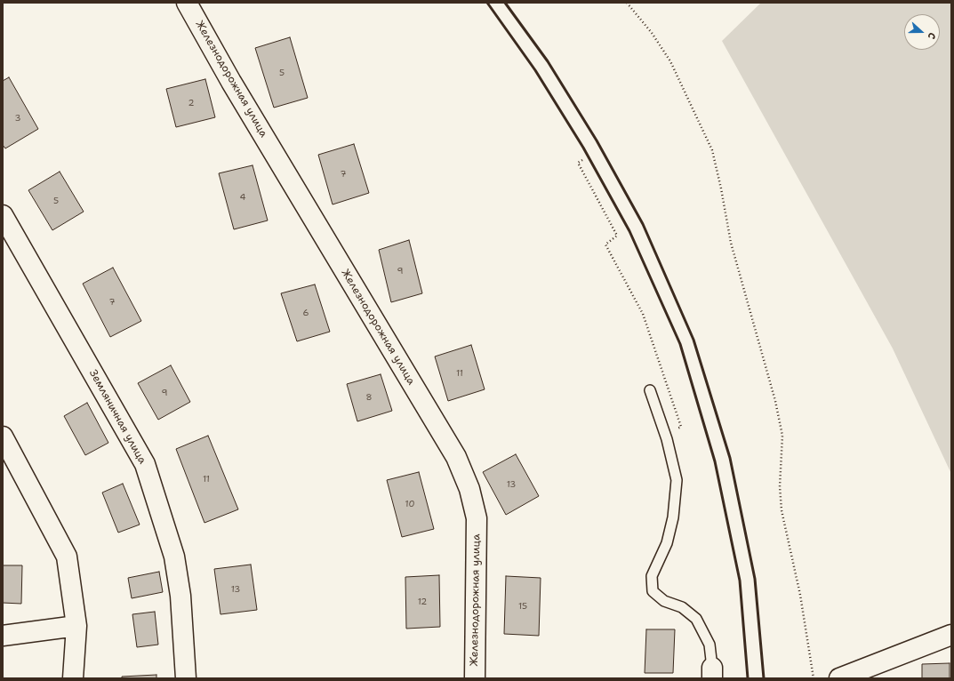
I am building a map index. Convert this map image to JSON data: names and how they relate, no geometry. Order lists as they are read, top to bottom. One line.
{"streets":{"street":["Железнодорожная улица","Земляничная улица"]},"house_numbers":["5","2","3","7","4","5","9","7","6","11","9","8","11","13","10","13","12","15"],"north":"right"}
